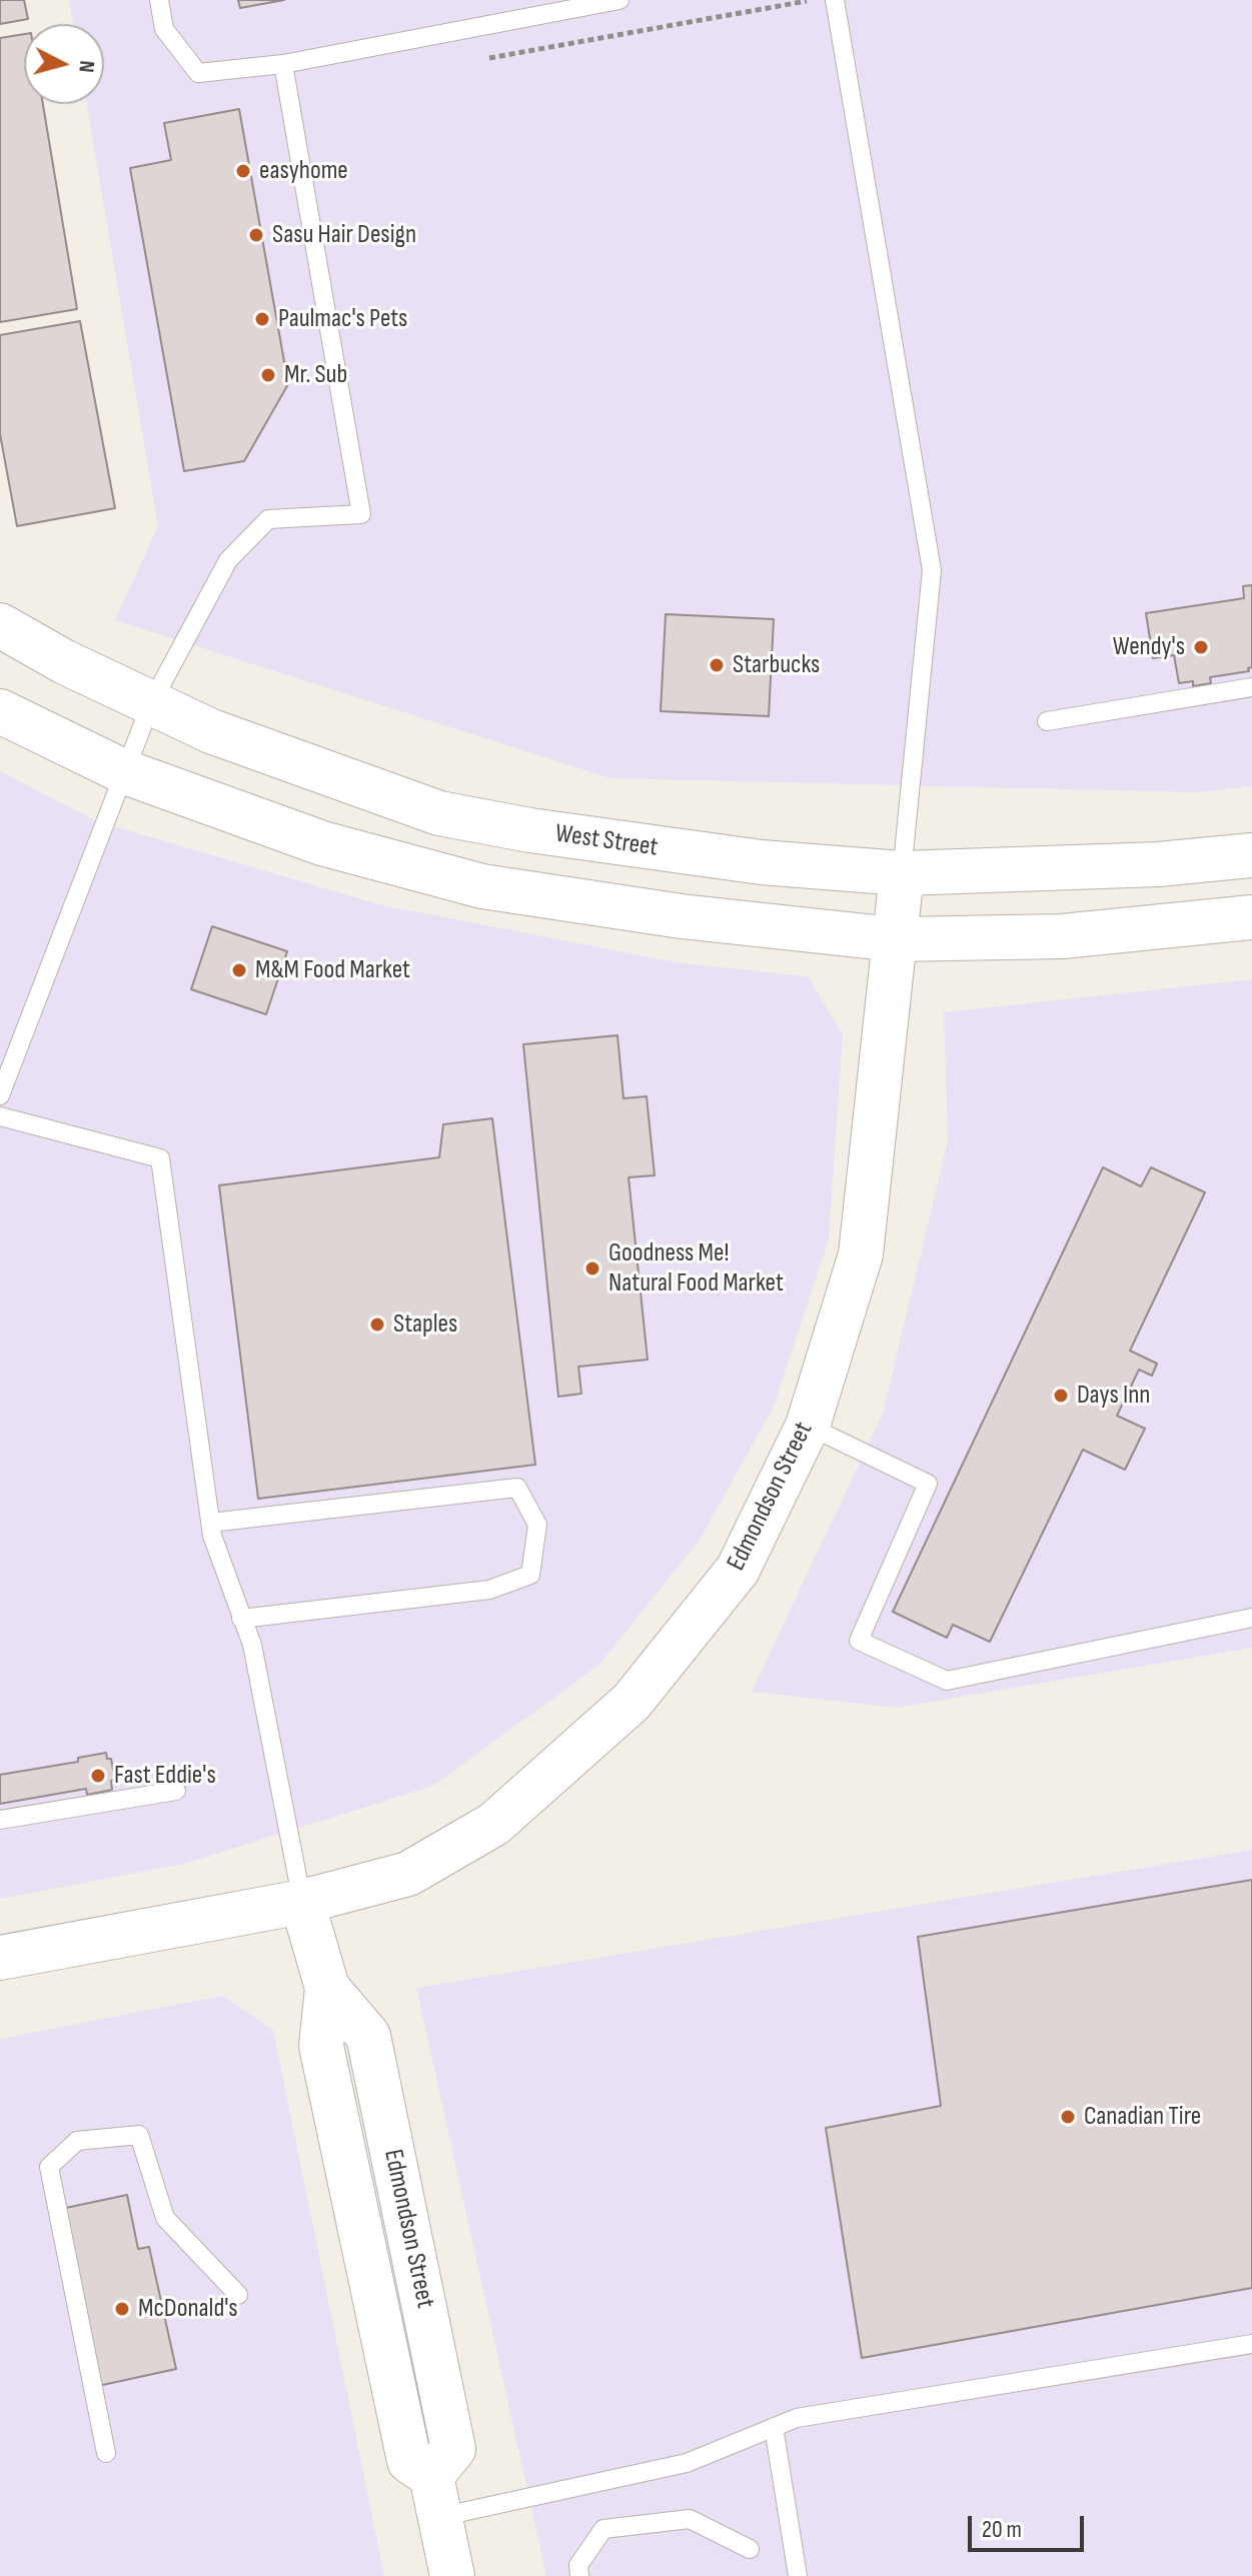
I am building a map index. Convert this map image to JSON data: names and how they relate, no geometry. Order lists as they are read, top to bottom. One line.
{"streets":{"main road":["West Street","Edmondson Street"]},"crossings":[["West Street","Edmondson Street"]],"places":["easyhome","Sasu Hair Design","Paulmac's Pets","Mr. Sub","Wendy's","Starbucks","M&M Food Market","Goodness Me! Natural Food Market","Staples","Days Inn","Fast Eddie's","Canadian Tire","McDonald's"],"scale_bar":"20 m","north":"right"}
